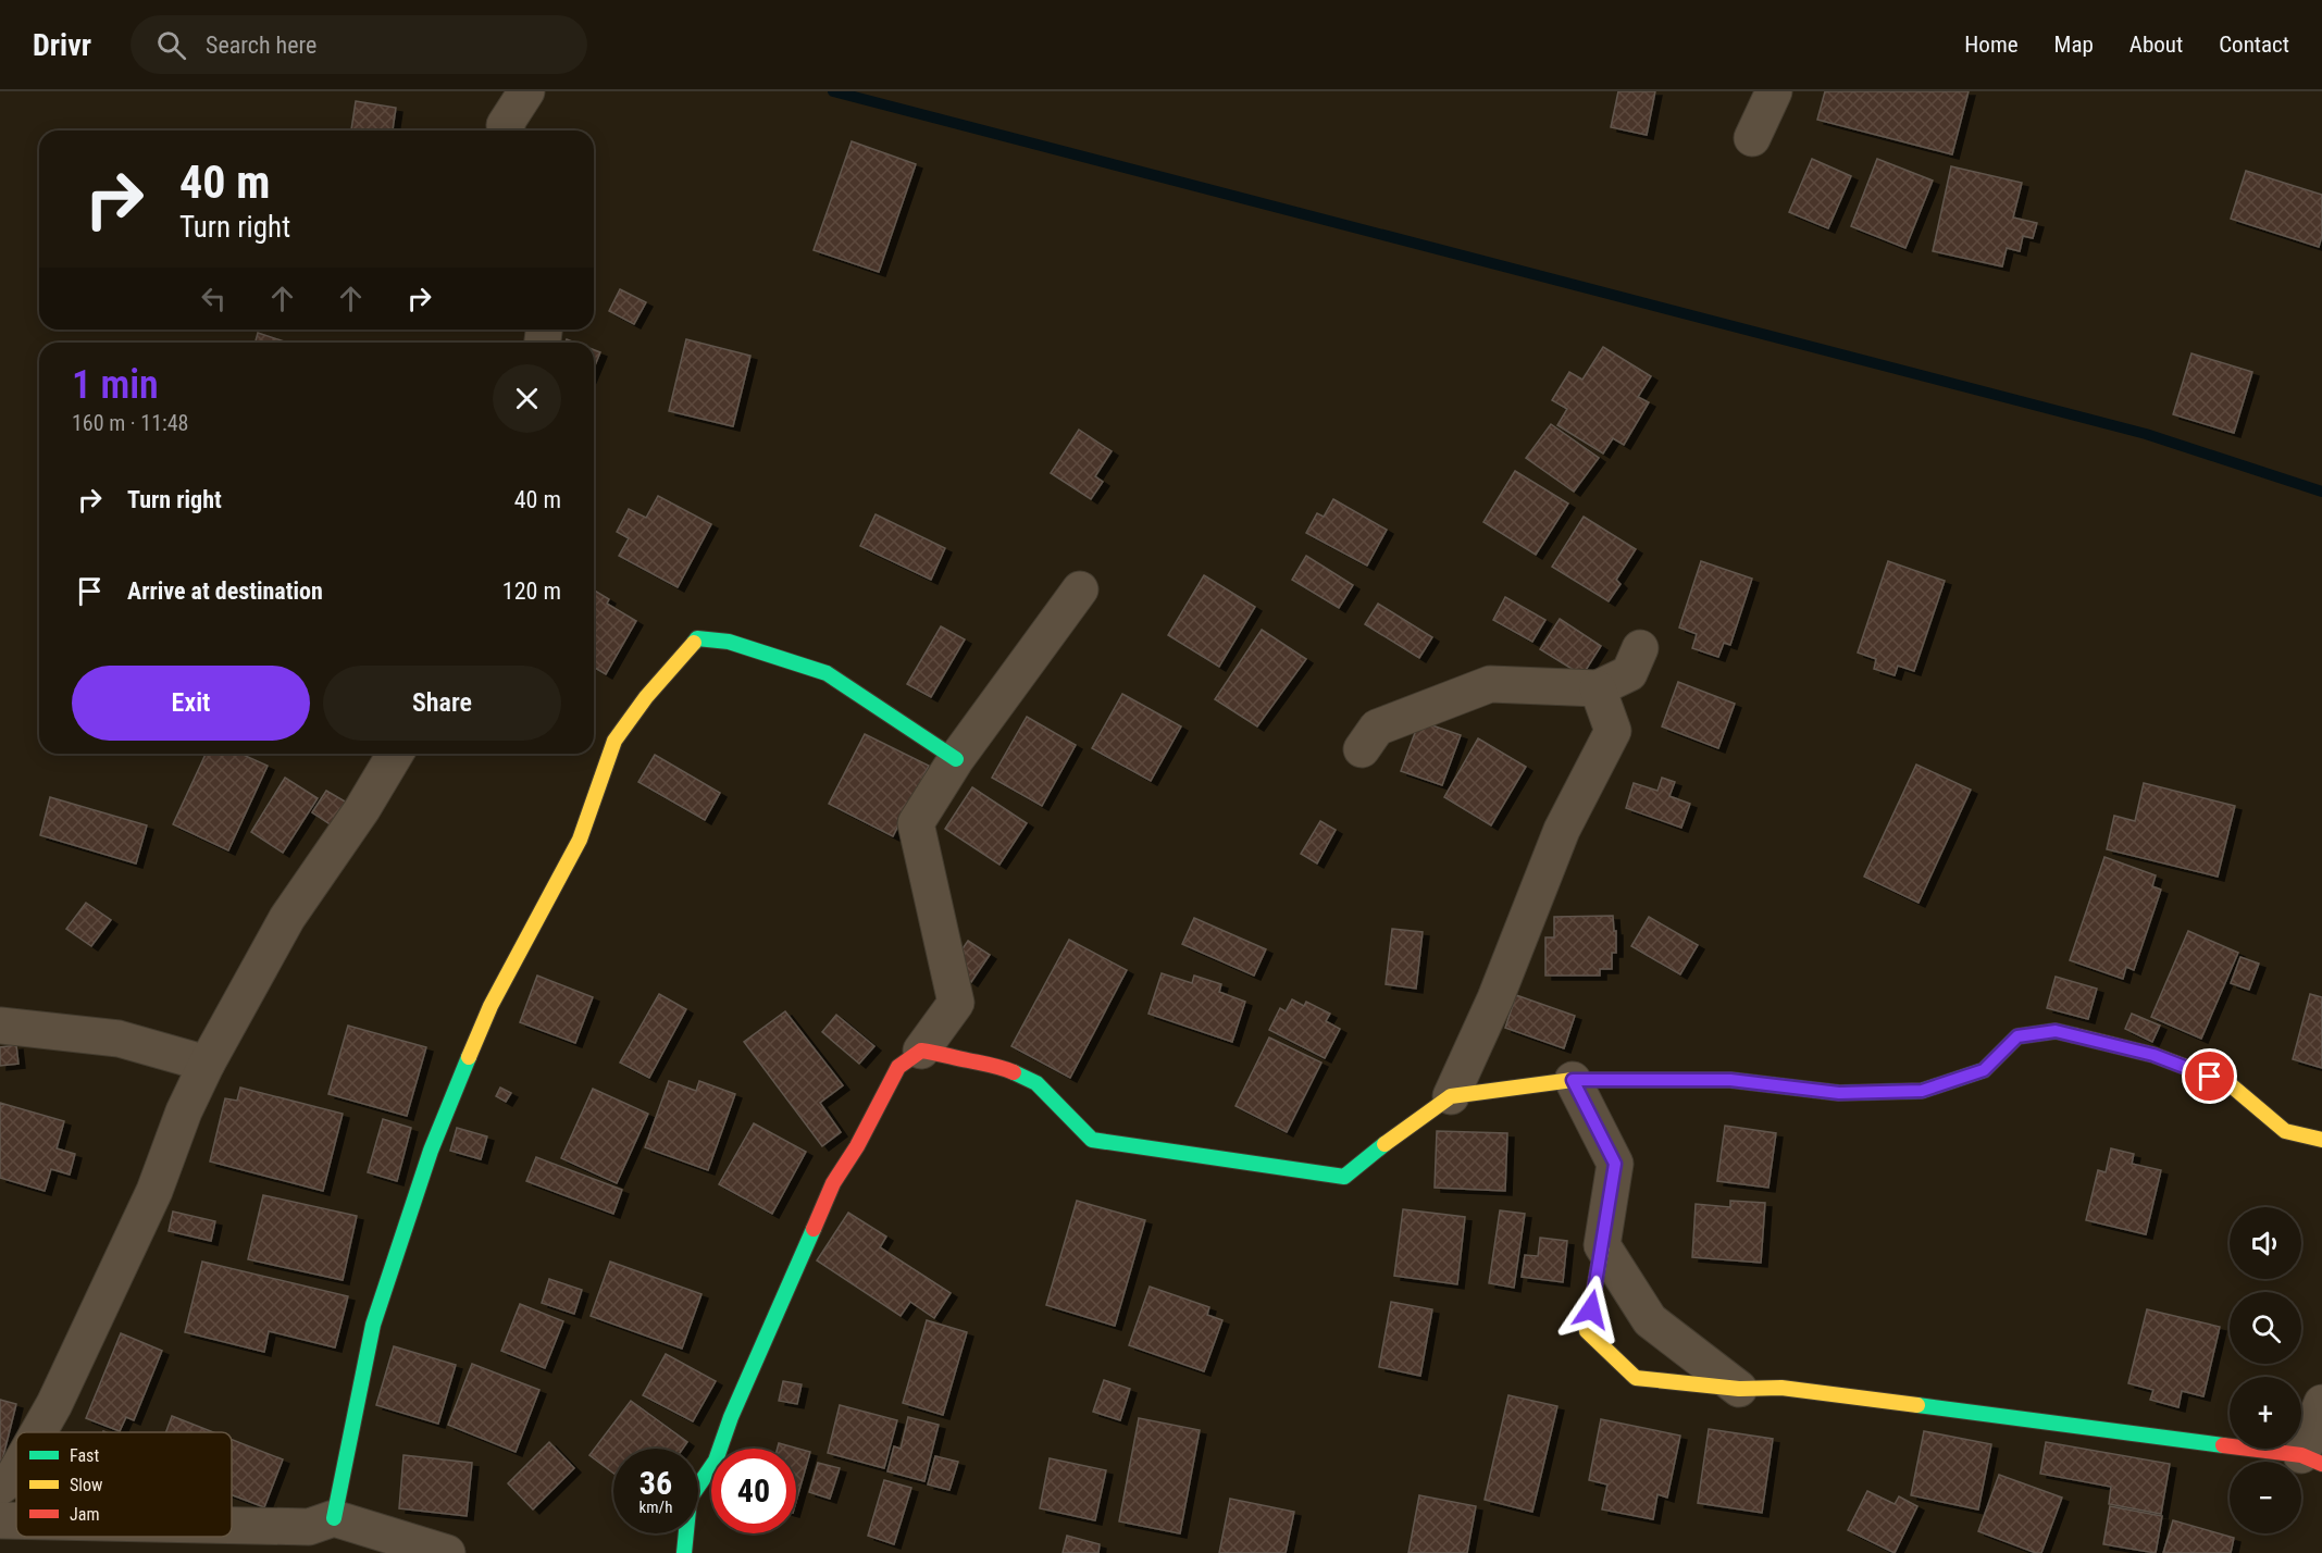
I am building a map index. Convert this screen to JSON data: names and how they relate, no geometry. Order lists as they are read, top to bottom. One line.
{"legend":["Fast","Slow","Jam"],"page":{"header":"Drivr","search":"Search here","nav":["Home","Map","About","Contact"],"turn":["40 m","Turn right"],"heading":["1 min","160 m · 11:48"],"list":[{"name":"Turn right","value":"40 m"},{"name":"Arrive at destination","value":"120 m"}],"buttons":["Exit","Share"],"map_buttons":["+","−"],"speed":"36 km/h","limit":"40"}}
